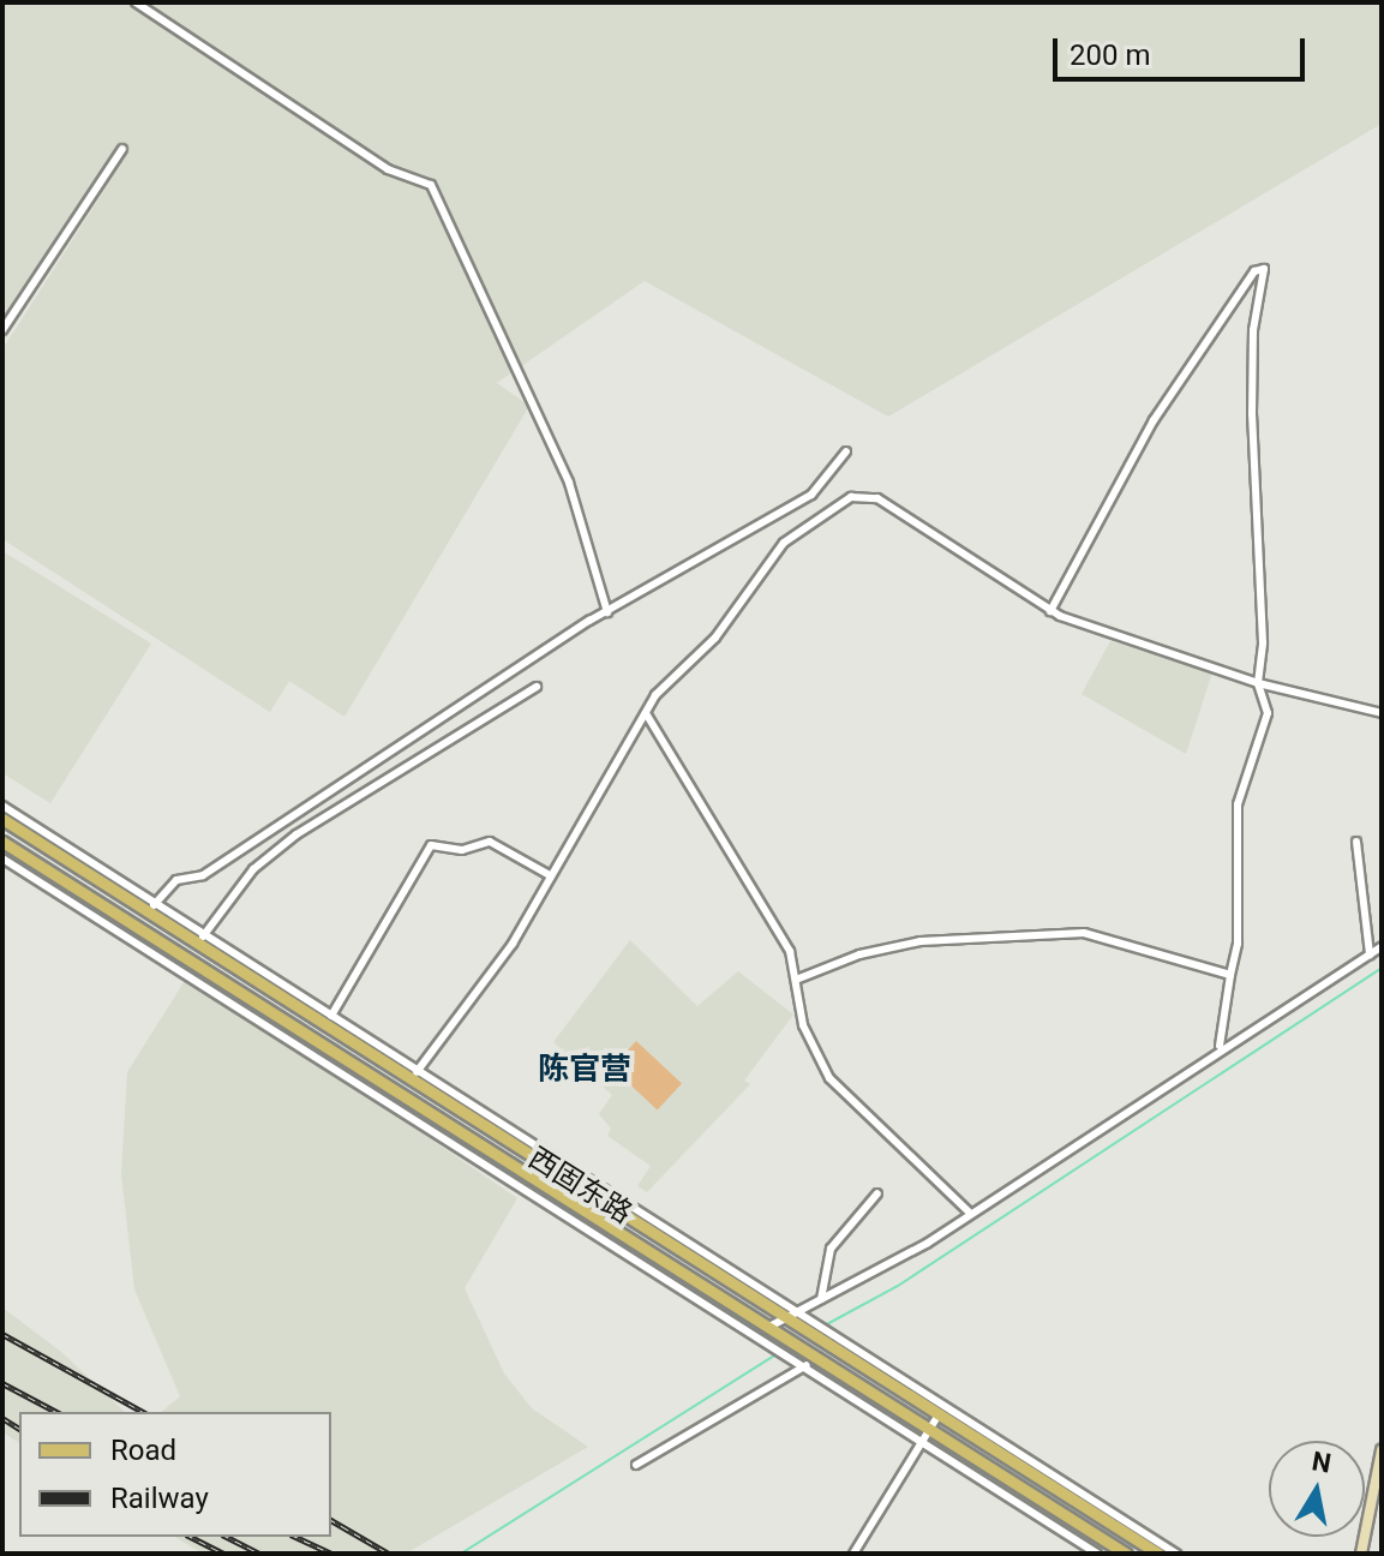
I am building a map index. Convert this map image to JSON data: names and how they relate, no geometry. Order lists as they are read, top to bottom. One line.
{"streets":{"main road":["西固东路"]},"districts":["陈官营"],"legend":["Road","Railway"],"scale_bar":"200 m","north":"top"}
